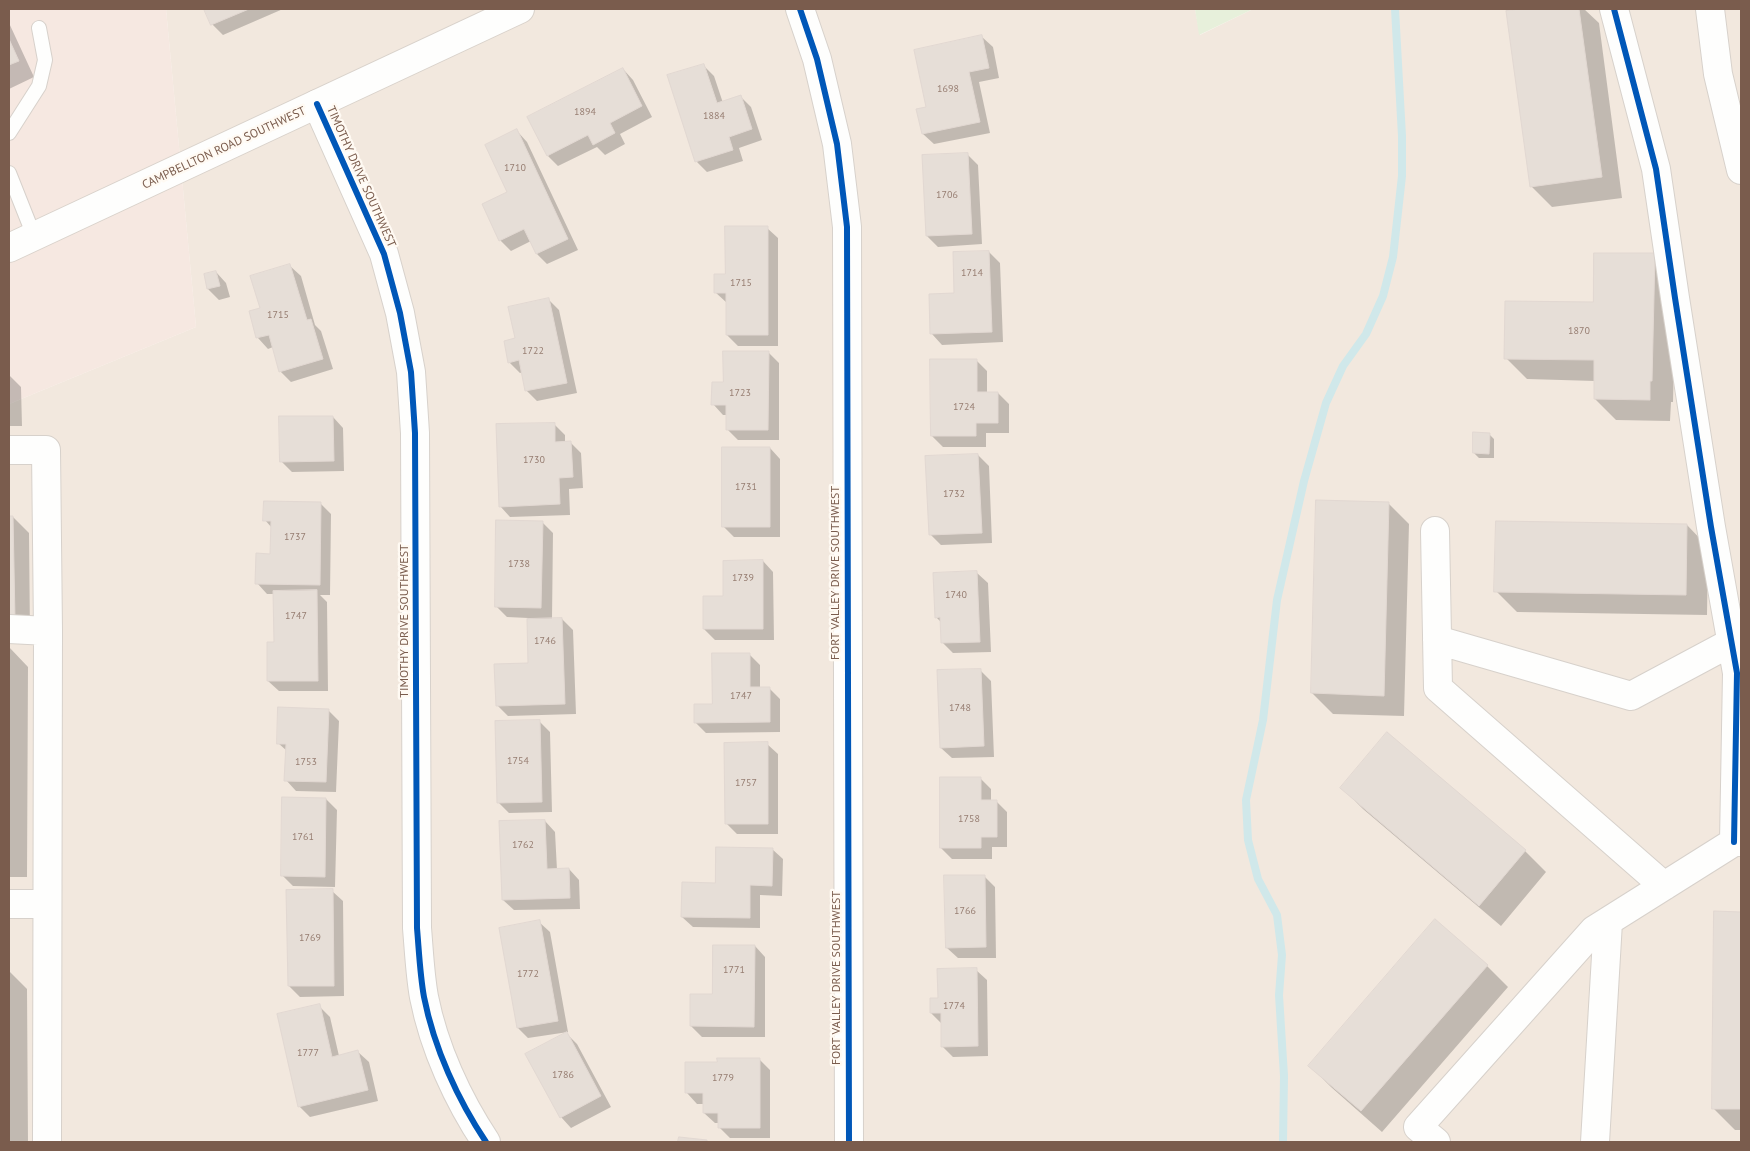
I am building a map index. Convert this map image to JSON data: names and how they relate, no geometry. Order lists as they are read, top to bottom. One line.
{"streets":{"street":["CAMPBELLTON ROAD SOUTHWEST","TIMOTHY DRIVE SOUTHWEST","FORT VALLEY DRIVE SOUTHWEST"]},"crossings":[["CAMPBELLTON ROAD SOUTHWEST","TIMOTHY DRIVE SOUTHWEST"]],"house_numbers":["1698","1894","1884","1710","1706","1714","1715","1715","1870","1722","1723","1724","1730","1731","1732","1737","1738","1739","1740","1747","1746","1747","1748","1754","1753","1757","1758","1761","1762","1766","1769","1771","1772","1774","1777","1786","1779"]}
